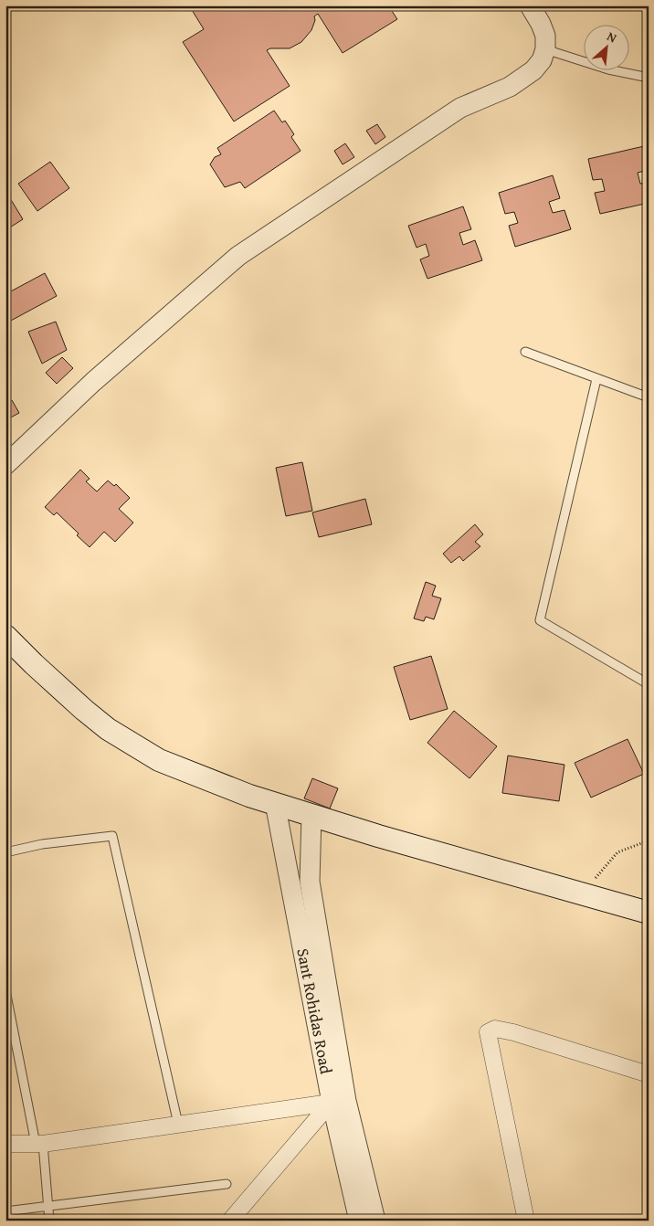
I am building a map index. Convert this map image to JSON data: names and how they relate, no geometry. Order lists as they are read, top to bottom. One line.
{"streets":{"street":["Sant Rohidas Road"]},"north":"top right"}
